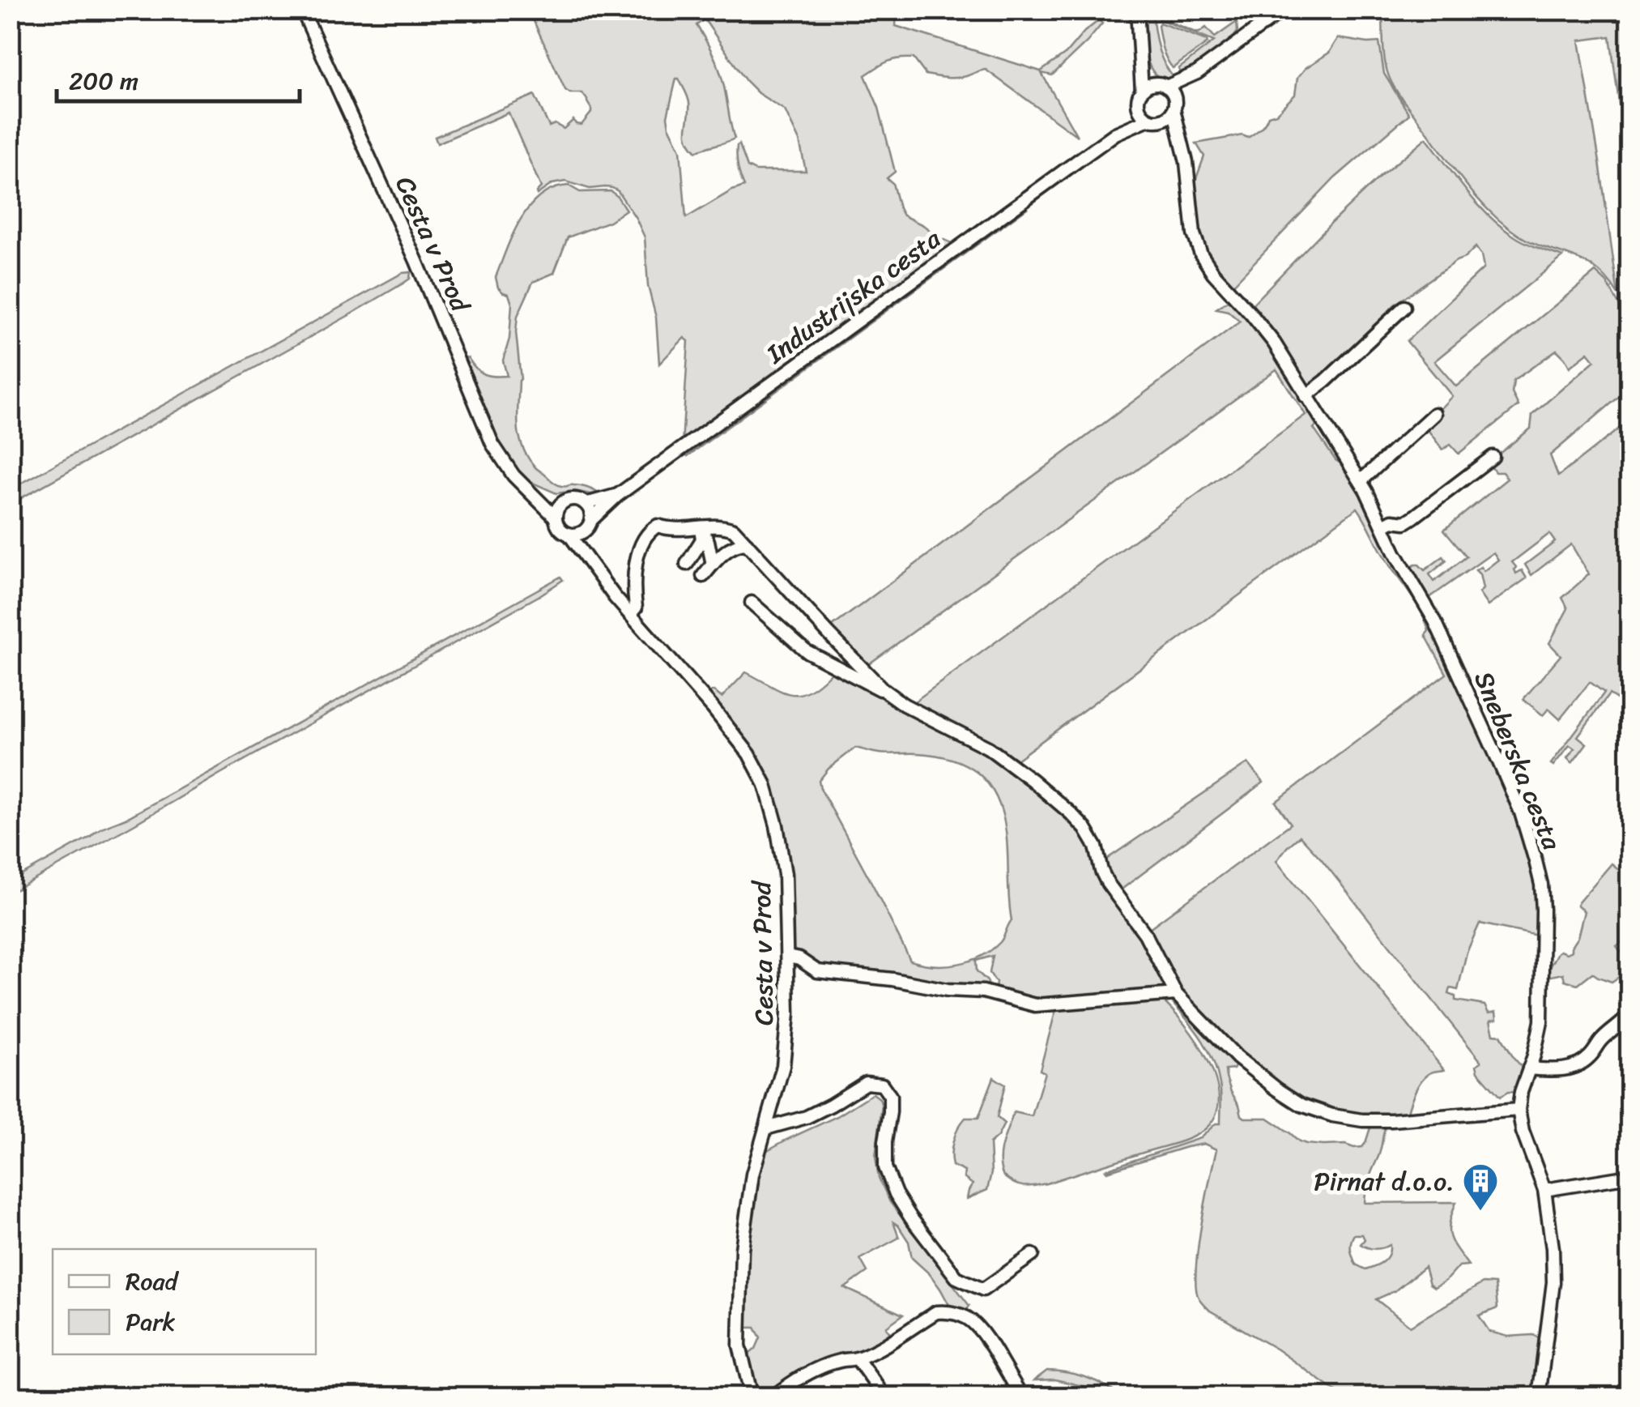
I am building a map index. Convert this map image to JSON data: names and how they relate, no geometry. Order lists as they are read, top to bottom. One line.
{"streets":{"street":["Cesta v Prod","Industrijska cesta","Sneberska cesta"]},"crossings":[["Cesta v Prod","Industrijska cesta"],["Industrijska cesta","Sneberska cesta"]],"places":{"building":["Pirnat d.o.o."]},"legend":["Road","Park"],"scale_bar":"200 m"}
